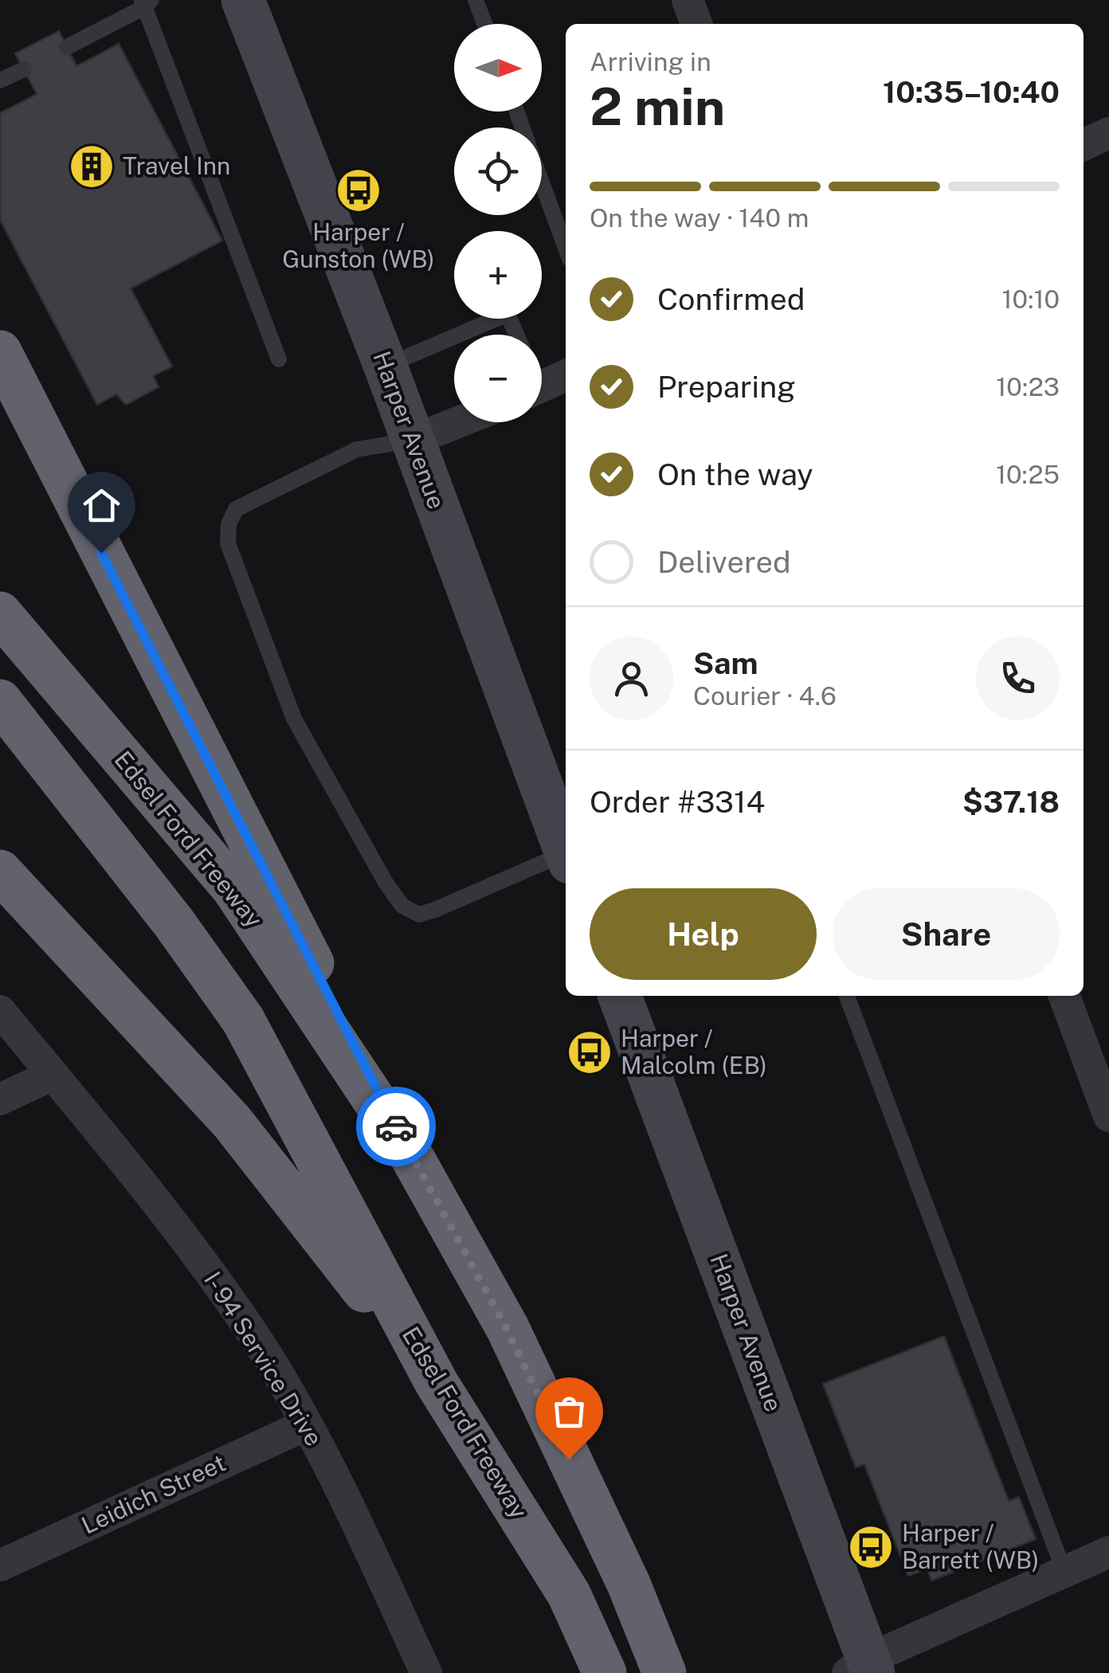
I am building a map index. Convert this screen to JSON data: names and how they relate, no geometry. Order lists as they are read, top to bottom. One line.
{"streets":{"highway":["Edsel Ford Freeway"],"main road":["Harper Avenue"],"street":["I- 94 Service Drive","Leidich Street"]},"crossings":[["I- 94 Service Drive","Leidich Street"]],"places":{"building":["Travel Inn"],"bus stop":["Harper / Gunston (WB)","Harper / Malcolm (EB)","Harper / Barrett (WB)"]},"north":"right","page":{"map_buttons":["+","−"],"heading":["2 min","Arriving in","10:35–10:40"],"panel":["Sam","Courier · 4.6","Order #3314","$37.18"],"bar":"On the way · 140 m","list":[["Confirmed","10:10"],["Preparing","10:23"],["On the way","10:25"],"Delivered"],"buttons":["Help","Share"]}}
